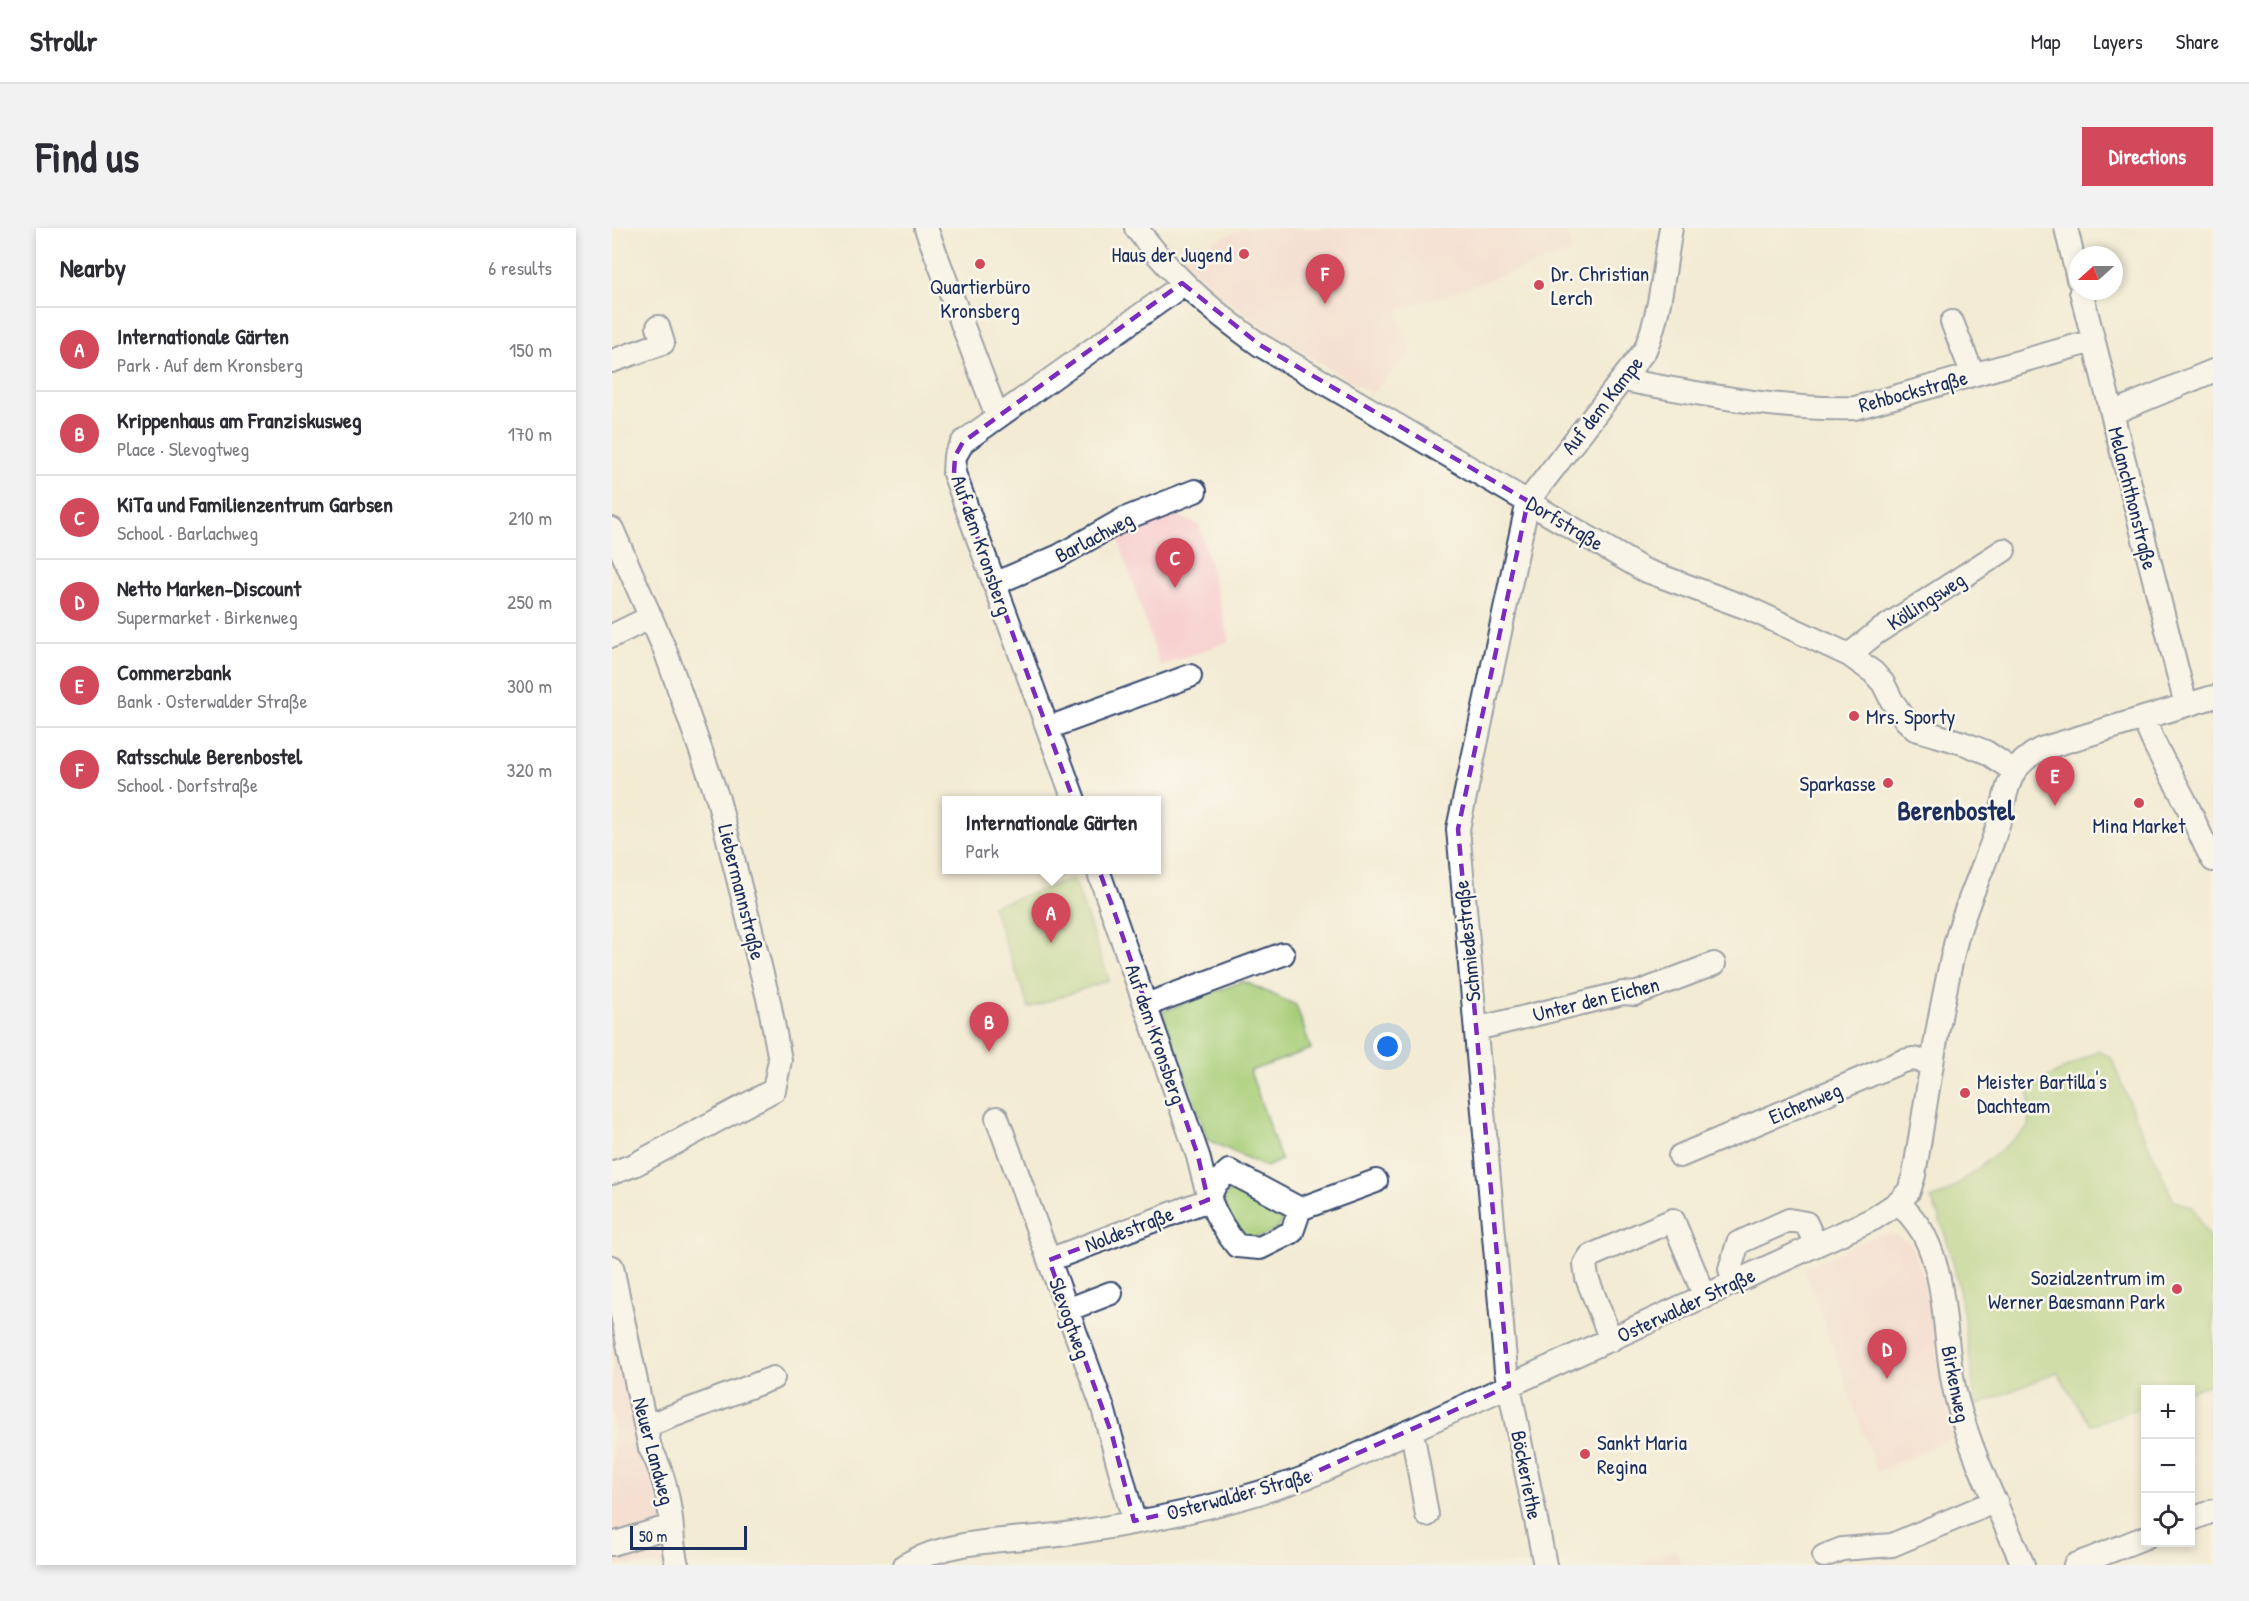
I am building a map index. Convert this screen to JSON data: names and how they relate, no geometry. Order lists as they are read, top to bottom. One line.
{"streets":{"street":["Rehbockstraße","Auf dem Kampe","Melanchthonstraße","Dorfstraße","Barlachweg","Auf dem Kronsberg","Köllingsweg","Liebermannstraße","Schmiedestraße","Unter den Eichen","Eichenweg","Noldestraße","Osterwalder Straße","Slevogtweg","Birkenweg","Neuer Landweg","Böckeriethe"]},"crossings":[["Rehbockstraße","Auf dem Kampe"],["Rehbockstraße","Melanchthonstraße"],["Auf dem Kampe","Dorfstraße"],["Auf dem Kampe","Schmiedestraße"],["Melanchthonstraße","Osterwalder Straße"],["Dorfstraße","Auf dem Kronsberg"],["Dorfstraße","Köllingsweg"],["Dorfstraße","Schmiedestraße"],["Dorfstraße","Osterwalder Straße"],["Barlachweg","Auf dem Kronsberg"],["Auf dem Kronsberg","Noldestraße"],["Schmiedestraße","Unter den Eichen"],["Schmiedestraße","Osterwalder Straße"],["Schmiedestraße","Böckeriethe"],["Eichenweg","Osterwalder Straße"],["Noldestraße","Slevogtweg"],["Osterwalder Straße","Slevogtweg"],["Osterwalder Straße","Birkenweg"],["Osterwalder Straße","Böckeriethe"]],"districts":["Berenbostel"],"places":["Haus der Jugend","Quartierbüro Kronsberg","Dr. Christian Lerch","Mrs. Sporty","Sparkasse","Mina Market","Meister Bartilla's Dachteam","Sozialzentrum im Werner Baesmann Park","Sankt Maria Regina"],"scale_bar":"50 m","north":"left","page":{"header":"Strollr","nav":["Map","Layers","Share"],"buttons":"Directions","title":"Find us","heading":["Nearby","6 results"],"pins":["F","C","E","A","B","D"],"list":[{"mark":"A","name":"Internationale Gärten","note":"Park · Auf dem Kronsberg","value":"150 m"},{"mark":"B","name":"Krippenhaus am Franziskusweg","note":"Place · Slevogtweg","value":"170 m"},{"mark":"C","name":"KiTa und Familienzentrum Garbsen","note":"School · Barlachweg","value":"210 m"},{"mark":"D","name":"Netto Marken-Discount","note":"Supermarket · Birkenweg","value":"250 m"},{"mark":"E","name":"Commerzbank","note":"Bank · Osterwalder Straße","value":"300 m"},{"mark":"F","name":"Ratsschule Berenbostel","note":"School · Dorfstraße","value":"320 m"}],"popup":["Internationale Gärten","Park"],"map_buttons":["+","−"],"scale":"50 m"}}
